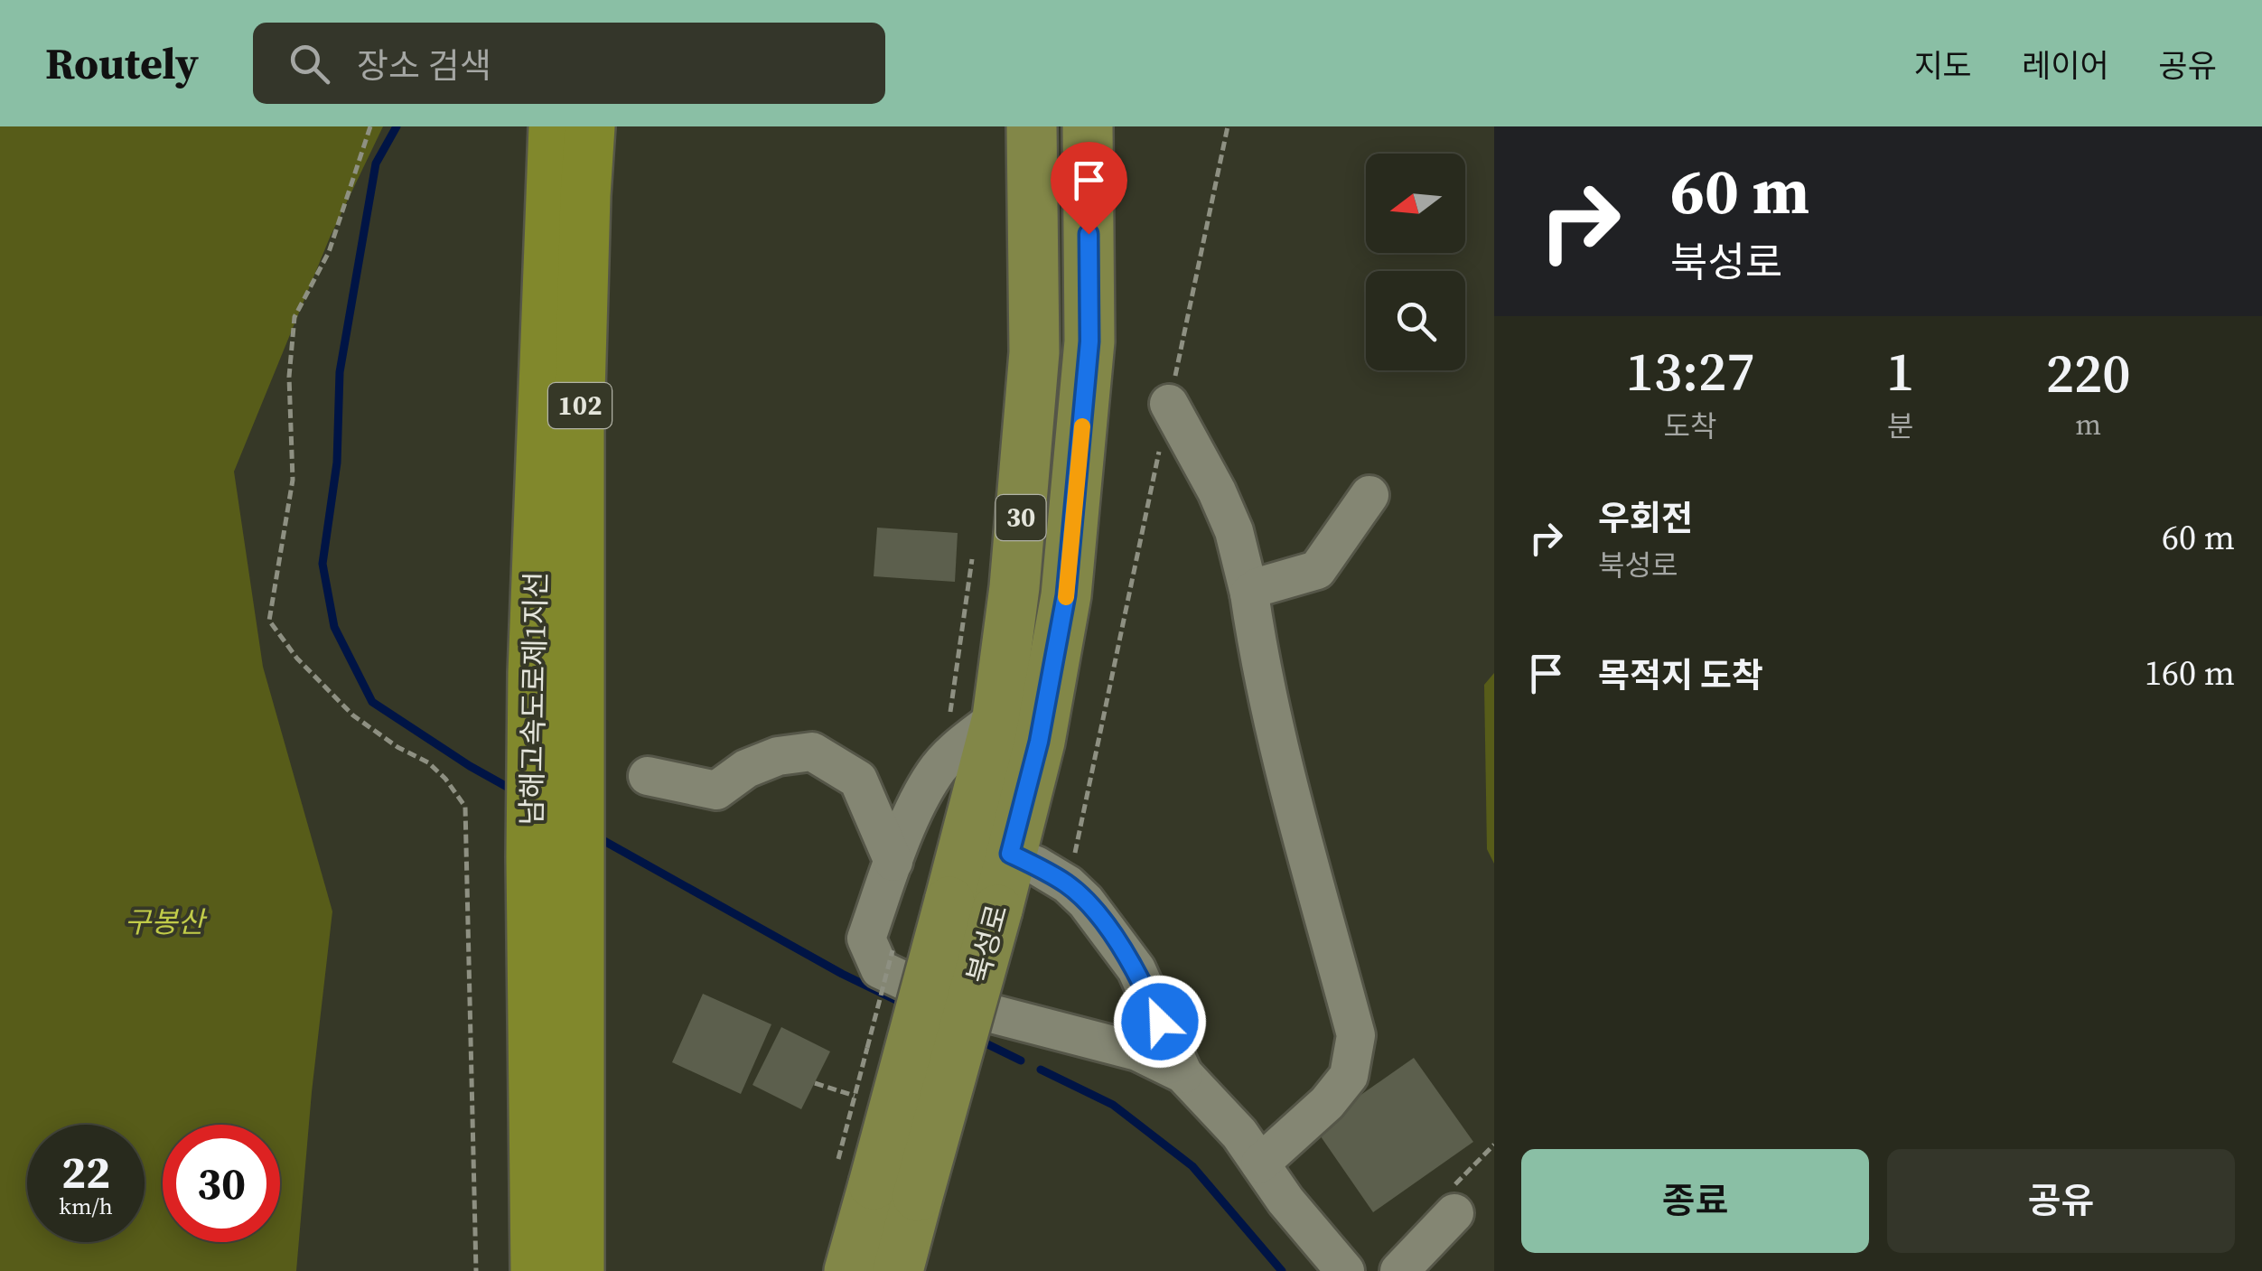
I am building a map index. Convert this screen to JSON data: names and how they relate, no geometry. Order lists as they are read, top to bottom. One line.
{"streets":{"highway":["102","남해고속도로제1지선"],"main road":["30","북성로"]},"parks":["구봉산"],"north":"left","page":{"header":"Routely","search":"장소 검색","nav":["지도","레이어","공유"],"turn":["60 m","북성로"],"eta":["13:27","도착","1","분","220","m"],"list":[{"name":"우회전","note":"북성로","value":"60 m"},{"name":"목적지 도착","value":"160 m"}],"speed":"22 km/h","limit":"30","buttons":["종료","공유"]}}
